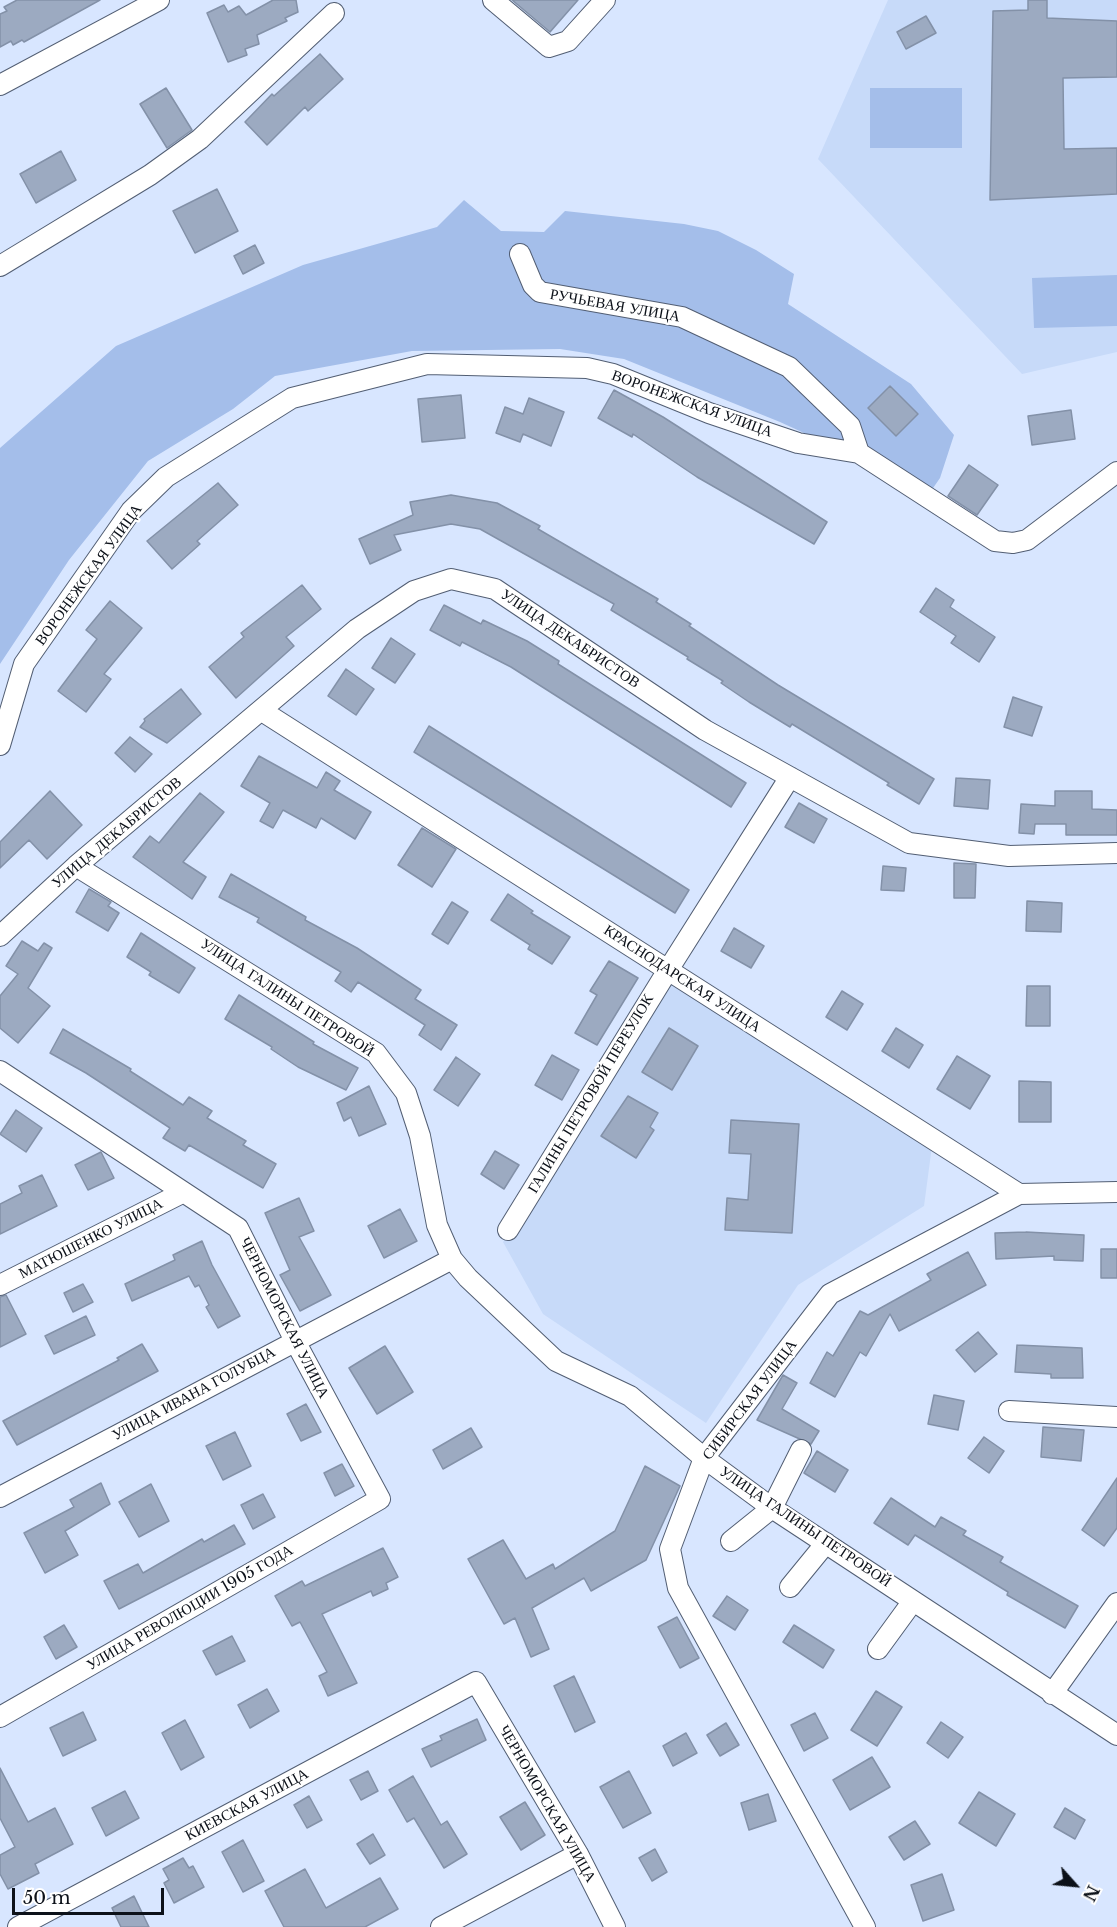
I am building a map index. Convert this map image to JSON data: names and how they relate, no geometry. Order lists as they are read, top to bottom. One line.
{"streets":{"street":["РУЧЬЕВАЯ УЛИЦА","ВОРОНЕЖСКАЯ УЛИЦА","УЛИЦА ДЕКАБРИСТОВ","КРАСНОДАРСКАЯ УЛИЦА","УЛИЦА ГАЛИНЫ ПЕТРОВОЙ","ГАЛИНЫ ПЕТРОВОЙ ПЕРЕУЛОК","МАТЮШЕНКО УЛИЦА","ЧЕРНОМОРСКАЯ УЛИЦА","УЛИЦА ИВАНА ГОЛУБЦА","СИБИРСКАЯ УЛИЦА","УЛИЦА РЕВОЛЮЦИИ 1905 ГОДА","КИЕВСКАЯ УЛИЦА"]},"crossings":[["РУЧЬЕВАЯ УЛИЦА","ВОРОНЕЖСКАЯ УЛИЦА"],["УЛИЦА ДЕКАБРИСТОВ","КРАСНОДАРСКАЯ УЛИЦА"],["УЛИЦА ДЕКАБРИСТОВ","УЛИЦА ГАЛИНЫ ПЕТРОВОЙ"],["УЛИЦА ДЕКАБРИСТОВ","ГАЛИНЫ ПЕТРОВОЙ ПЕРЕУЛОК"],["КРАСНОДАРСКАЯ УЛИЦА","ГАЛИНЫ ПЕТРОВОЙ ПЕРЕУЛОК"],["КРАСНОДАРСКАЯ УЛИЦА","СИБИРСКАЯ УЛИЦА"],["УЛИЦА ГАЛИНЫ ПЕТРОВОЙ","УЛИЦА ИВАНА ГОЛУБЦА"],["УЛИЦА ГАЛИНЫ ПЕТРОВОЙ","СИБИРСКАЯ УЛИЦА"],["МАТЮШЕНКО УЛИЦА","ЧЕРНОМОРСКАЯ УЛИЦА"],["ЧЕРНОМОРСКАЯ УЛИЦА","УЛИЦА ИВАНА ГОЛУБЦА"],["ЧЕРНОМОРСКАЯ УЛИЦА","УЛИЦА РЕВОЛЮЦИИ 1905 ГОДА"],["ЧЕРНОМОРСКАЯ УЛИЦА","КИЕВСКАЯ УЛИЦА"]],"scale_bar":"50 m","north":"bottom right"}
